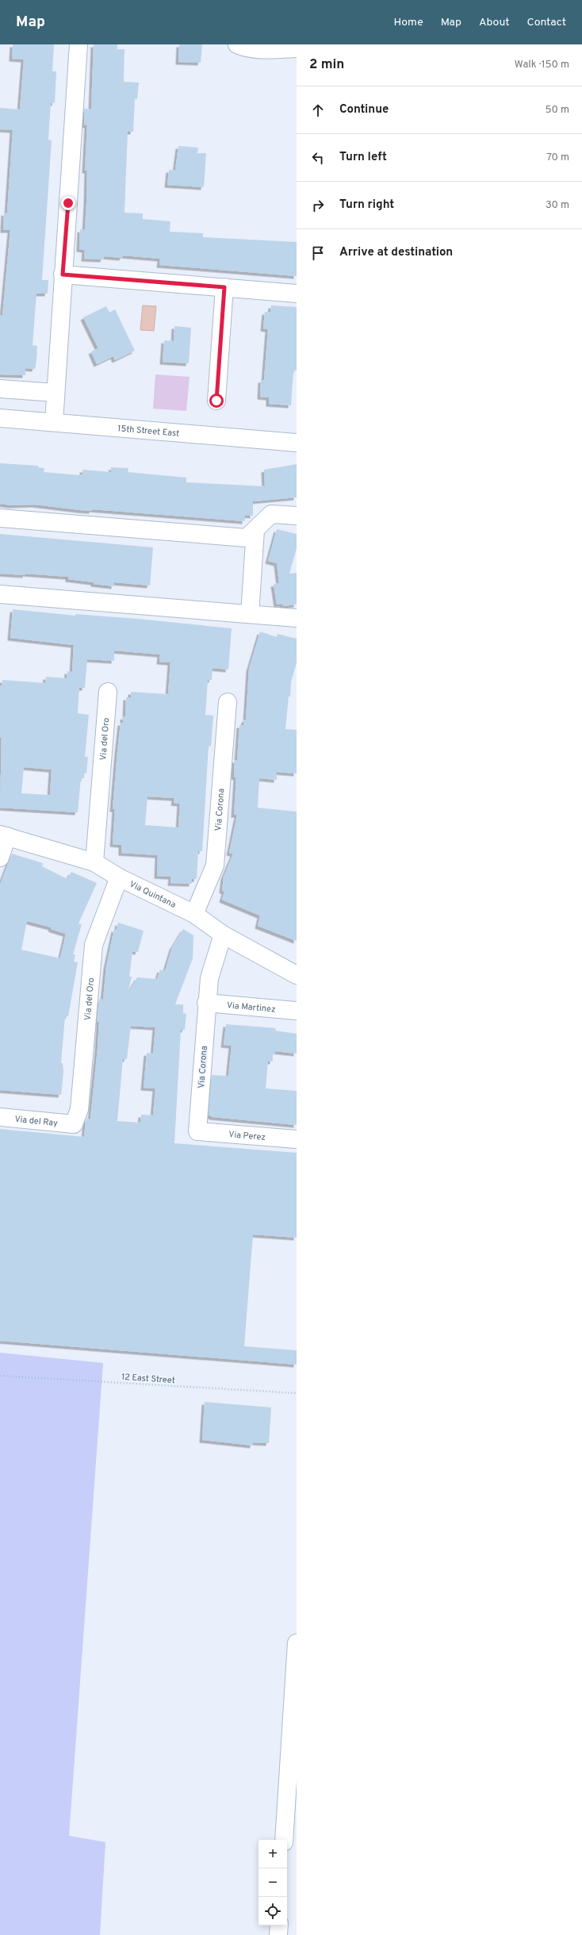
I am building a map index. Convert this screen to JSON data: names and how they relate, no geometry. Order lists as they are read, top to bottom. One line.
{"streets":{"street":["15th Street East","Via del Oro","Via Corona","Via Quintana","Via Martinez","Via del Ray","Via Perez"],"path":["12 East Street"]},"crossings":[["Via del Oro","Via Quintana"],["Via del Oro","Via del Ray"],["Via Corona","Via Quintana"],["Via Corona","Via Martinez"],["Via Corona","Via Perez"]],"page":{"header":"Map","nav":["Home","Map","About","Contact"],"heading":["2 min","Walk · 150 m"],"list":[["Continue","50 m"],["Turn left","70 m"],["Turn right","30 m"],"Arrive at destination"],"map_buttons":["+","−"]}}
